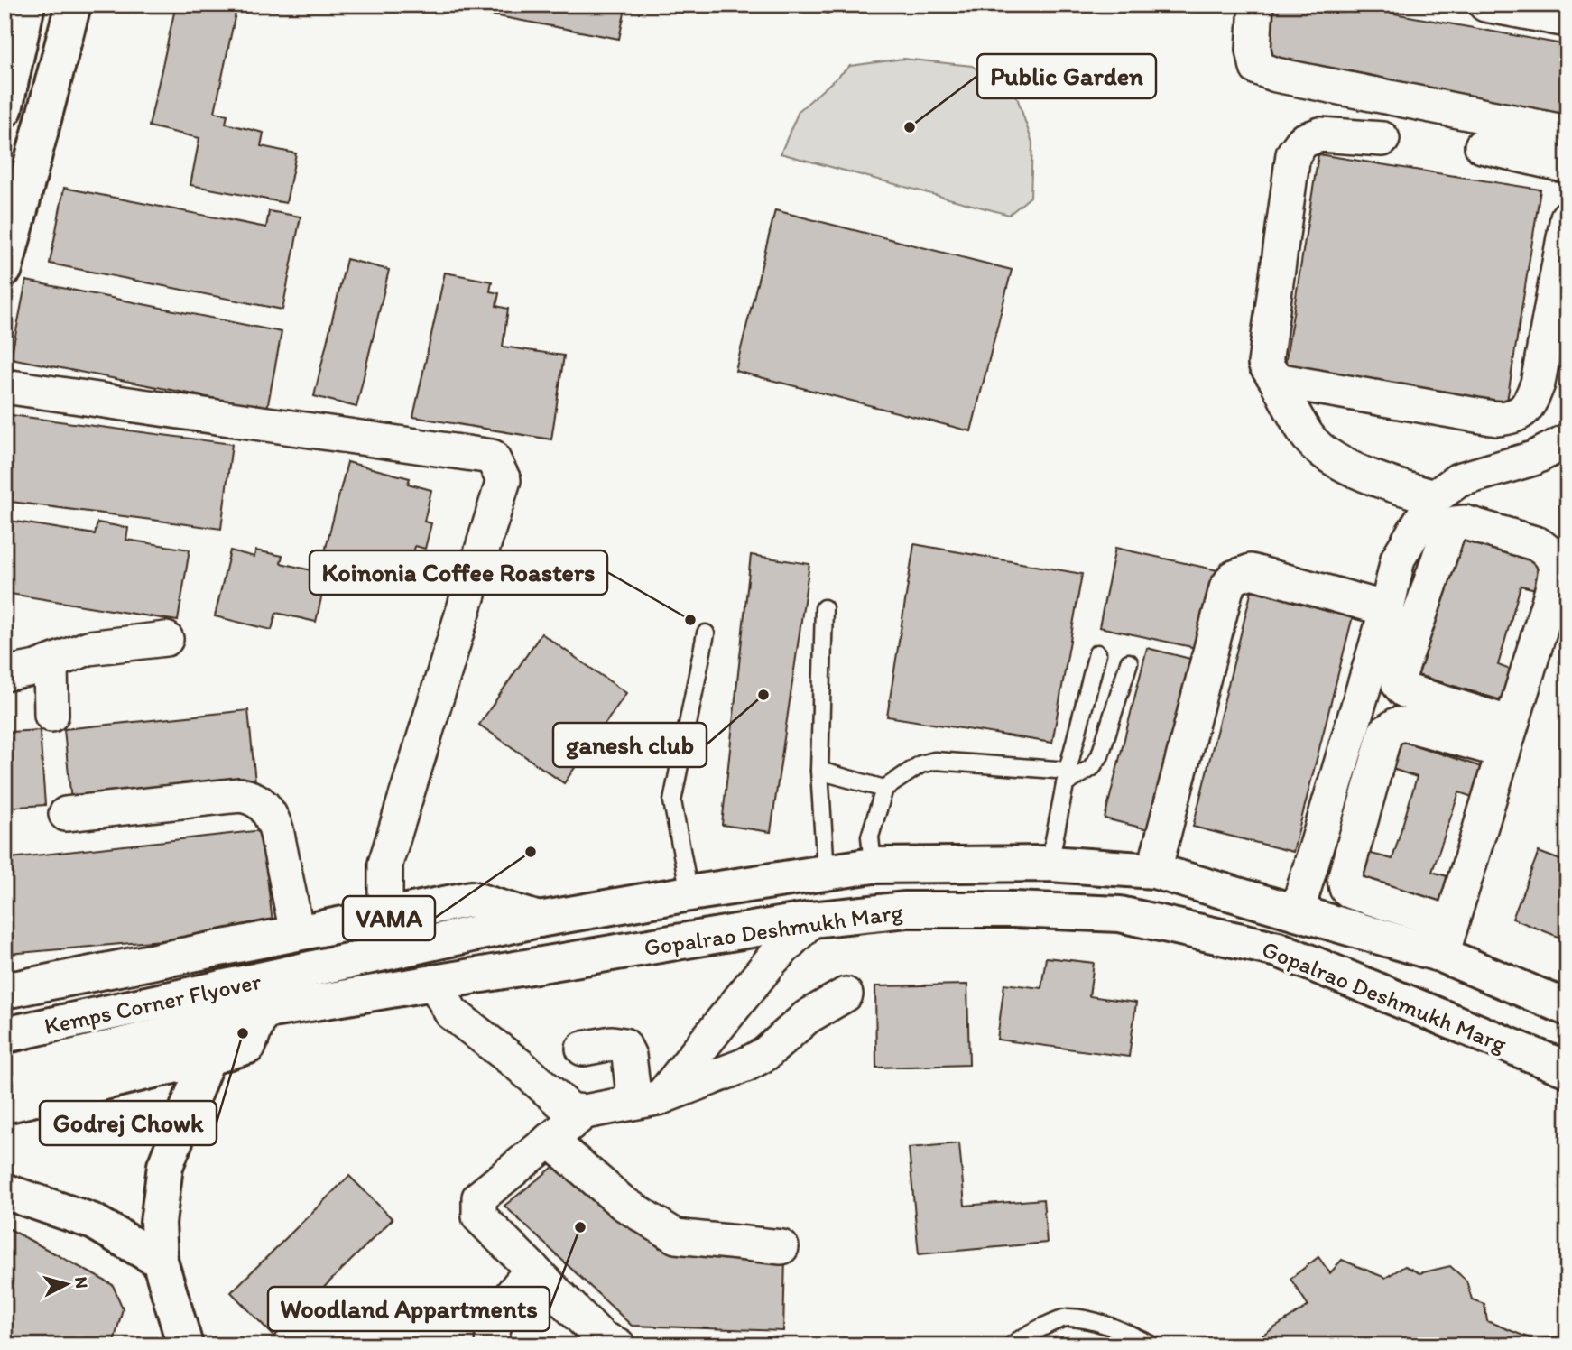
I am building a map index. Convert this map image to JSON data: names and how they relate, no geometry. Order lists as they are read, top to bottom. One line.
{"streets":{"main road":["Gopalrao Deshmukh Marg","Kemps Corner Flyover"]},"crossings":[["Gopalrao Deshmukh Marg","Kemps Corner Flyover"]],"places":["Public Garden","Koinonia Coffee Roasters","ganesh club","VAMA","Godrej Chowk","Woodland Appartments"],"north":"right"}
